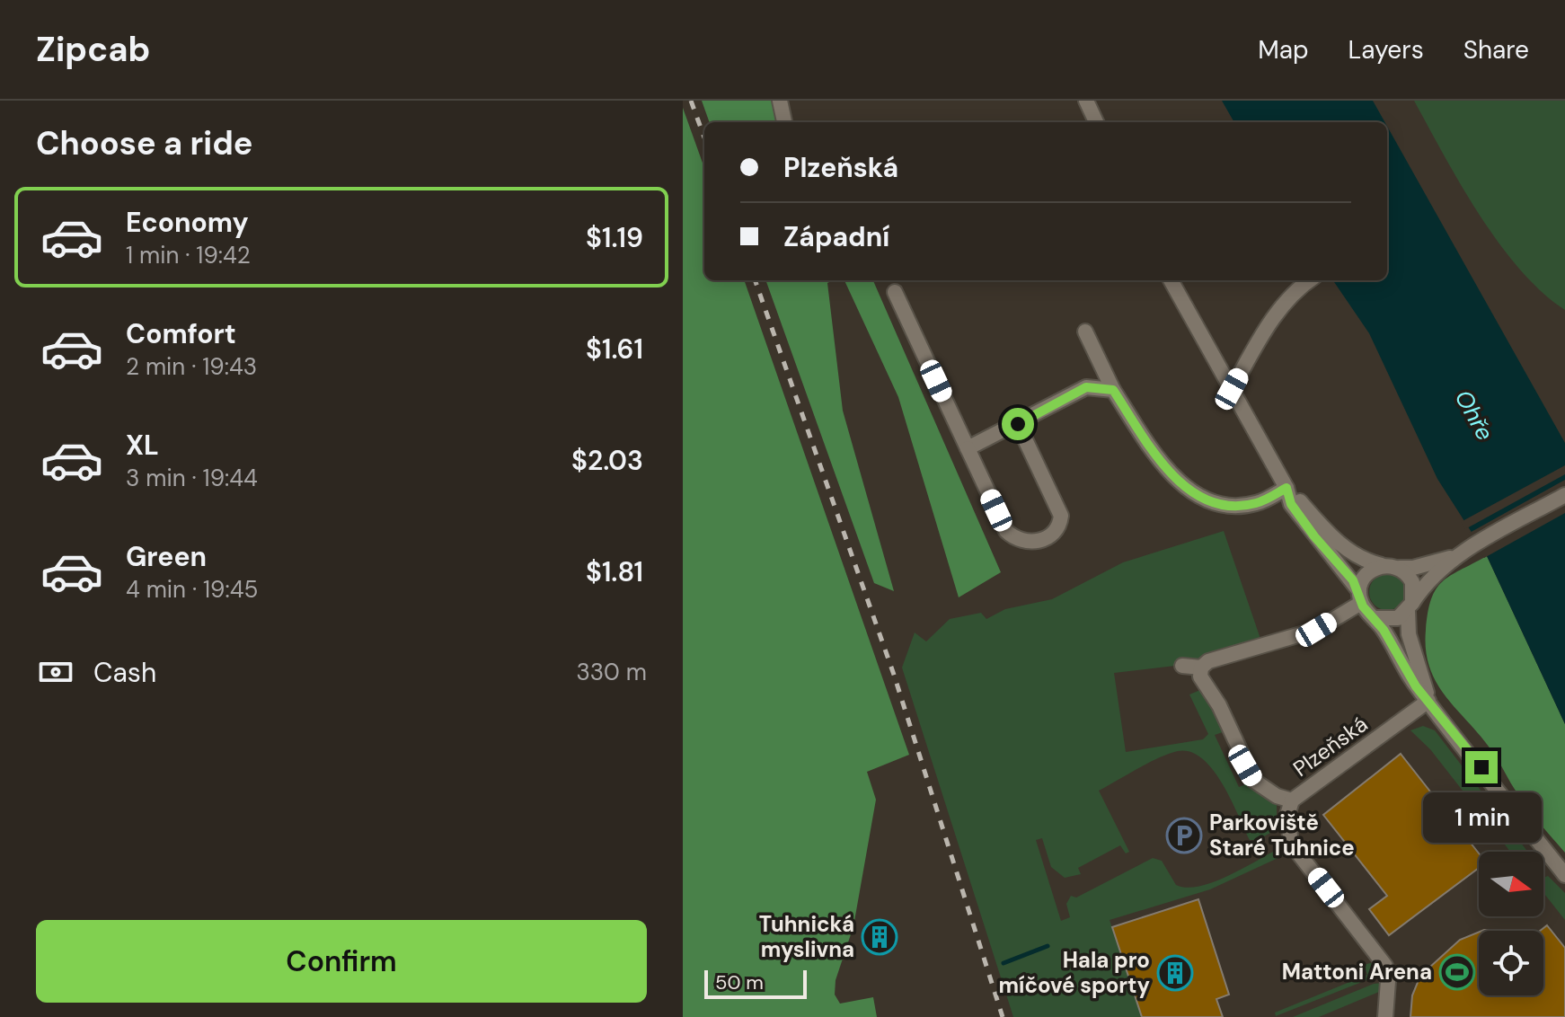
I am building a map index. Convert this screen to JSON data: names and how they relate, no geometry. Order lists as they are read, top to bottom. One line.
{"streets":{"street":["Plzeňská"]},"water":["Ohře"],"places":{"parking":["Parkoviště Staré Tuhnice"],"building":["Tuhnická myslivna","Hala pro míčové sporty"],"sports":["Mattoni Arena"]},"scale_bar":"50 m","north":"right","page":{"header":"Zipcab","nav":["Map","Layers","Share"],"heading":"Choose a ride","banner":["Plzeňská","Západní"],"list":[{"name":"Economy","note":"1 min · 19:42","value":"$1.19"},{"name":"Comfort","note":"2 min · 19:43","value":"$1.61"},{"name":"XL","note":"3 min · 19:44","value":"$2.03"},{"name":"Green","note":"4 min · 19:45","value":"$1.81"}],"pay":["Cash","330 m"],"bubble":"1 min","buttons":"Confirm","scale":"50 m"}}
